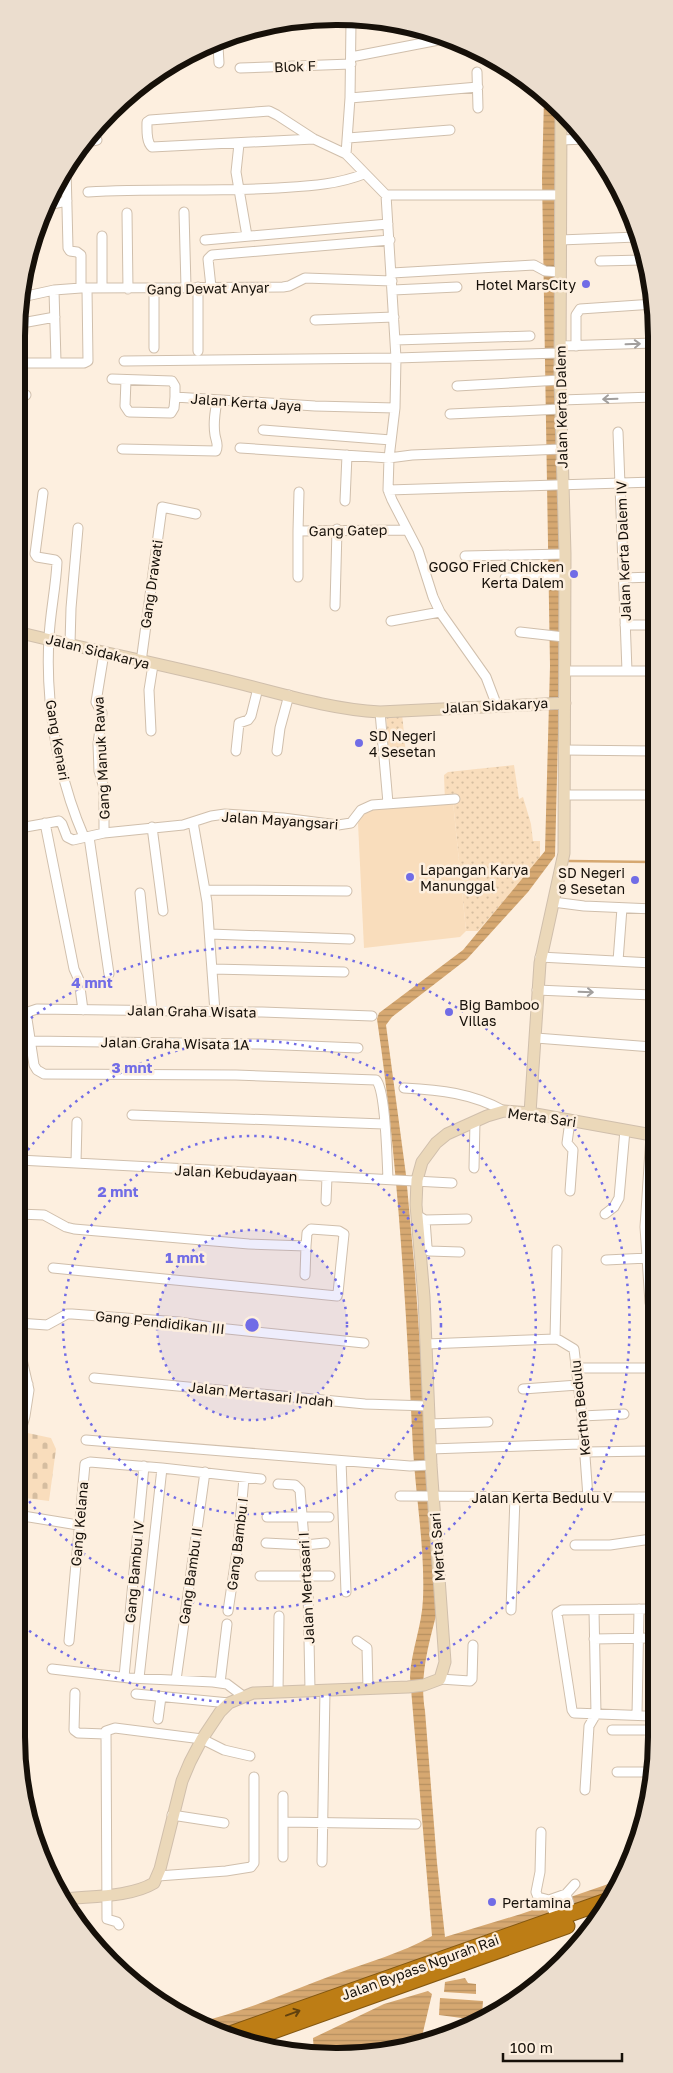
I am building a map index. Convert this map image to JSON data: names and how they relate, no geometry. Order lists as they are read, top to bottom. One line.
{"streets":{"highway":["Jalan Bypass Ngurah Rai"],"street":["Blok F","Gang Dewat Anyar","Jalan Kerta Jaya","Jalan Kerta Dalem","Gang Gatep","Jalan Kerta Dalem IV","Gang Drawati","Jalan Sidakarya","Gang Kenari","Gang Manuk Rawa","Jalan Mayangsari","Jalan Graha Wisata","Jalan Graha Wisata 1A","Merta Sari","Jalan Kebudayaan","Gang Pendidikan III","Jalan Mertasari Indah","Kertha Bedulu","Jalan Kerta Bedulu V","Gang Kelana","Gang Bambu I","Gang Bambu IV","Gang Bambu II","Jalan Mertasari I"]},"crossings":[["Jalan Kerta Dalem","Jalan Sidakarya"],["Gang Drawati","Jalan Sidakarya"],["Jalan Sidakarya","Gang Kenari"],["Jalan Sidakarya","Gang Manuk Rawa"],["Jalan Sidakarya","Merta Sari"],["Gang Kenari","Jalan Mayangsari"],["Gang Manuk Rawa","Jalan Mayangsari"],["Merta Sari","Jalan Kebudayaan"],["Merta Sari","Jalan Mertasari Indah"],["Merta Sari","Jalan Kerta Bedulu V"],["Kertha Bedulu","Jalan Kerta Bedulu V"],["Gang Kelana","Gang Bambu I"],["Gang Kelana","Gang Bambu IV"],["Gang Kelana","Gang Bambu II"]],"places":["Hotel MarsCity","GOGO Fried Chicken Kerta Dalem","SD Negeri 4 Sesetan","Lapangan Karya Manunggal","SD Negeri 9 Sesetan","Big Bamboo Villas","Pertamina"],"scale_bar":"100 m","rings":["4 mnt","3 mnt","2 mnt","1 mnt"]}
